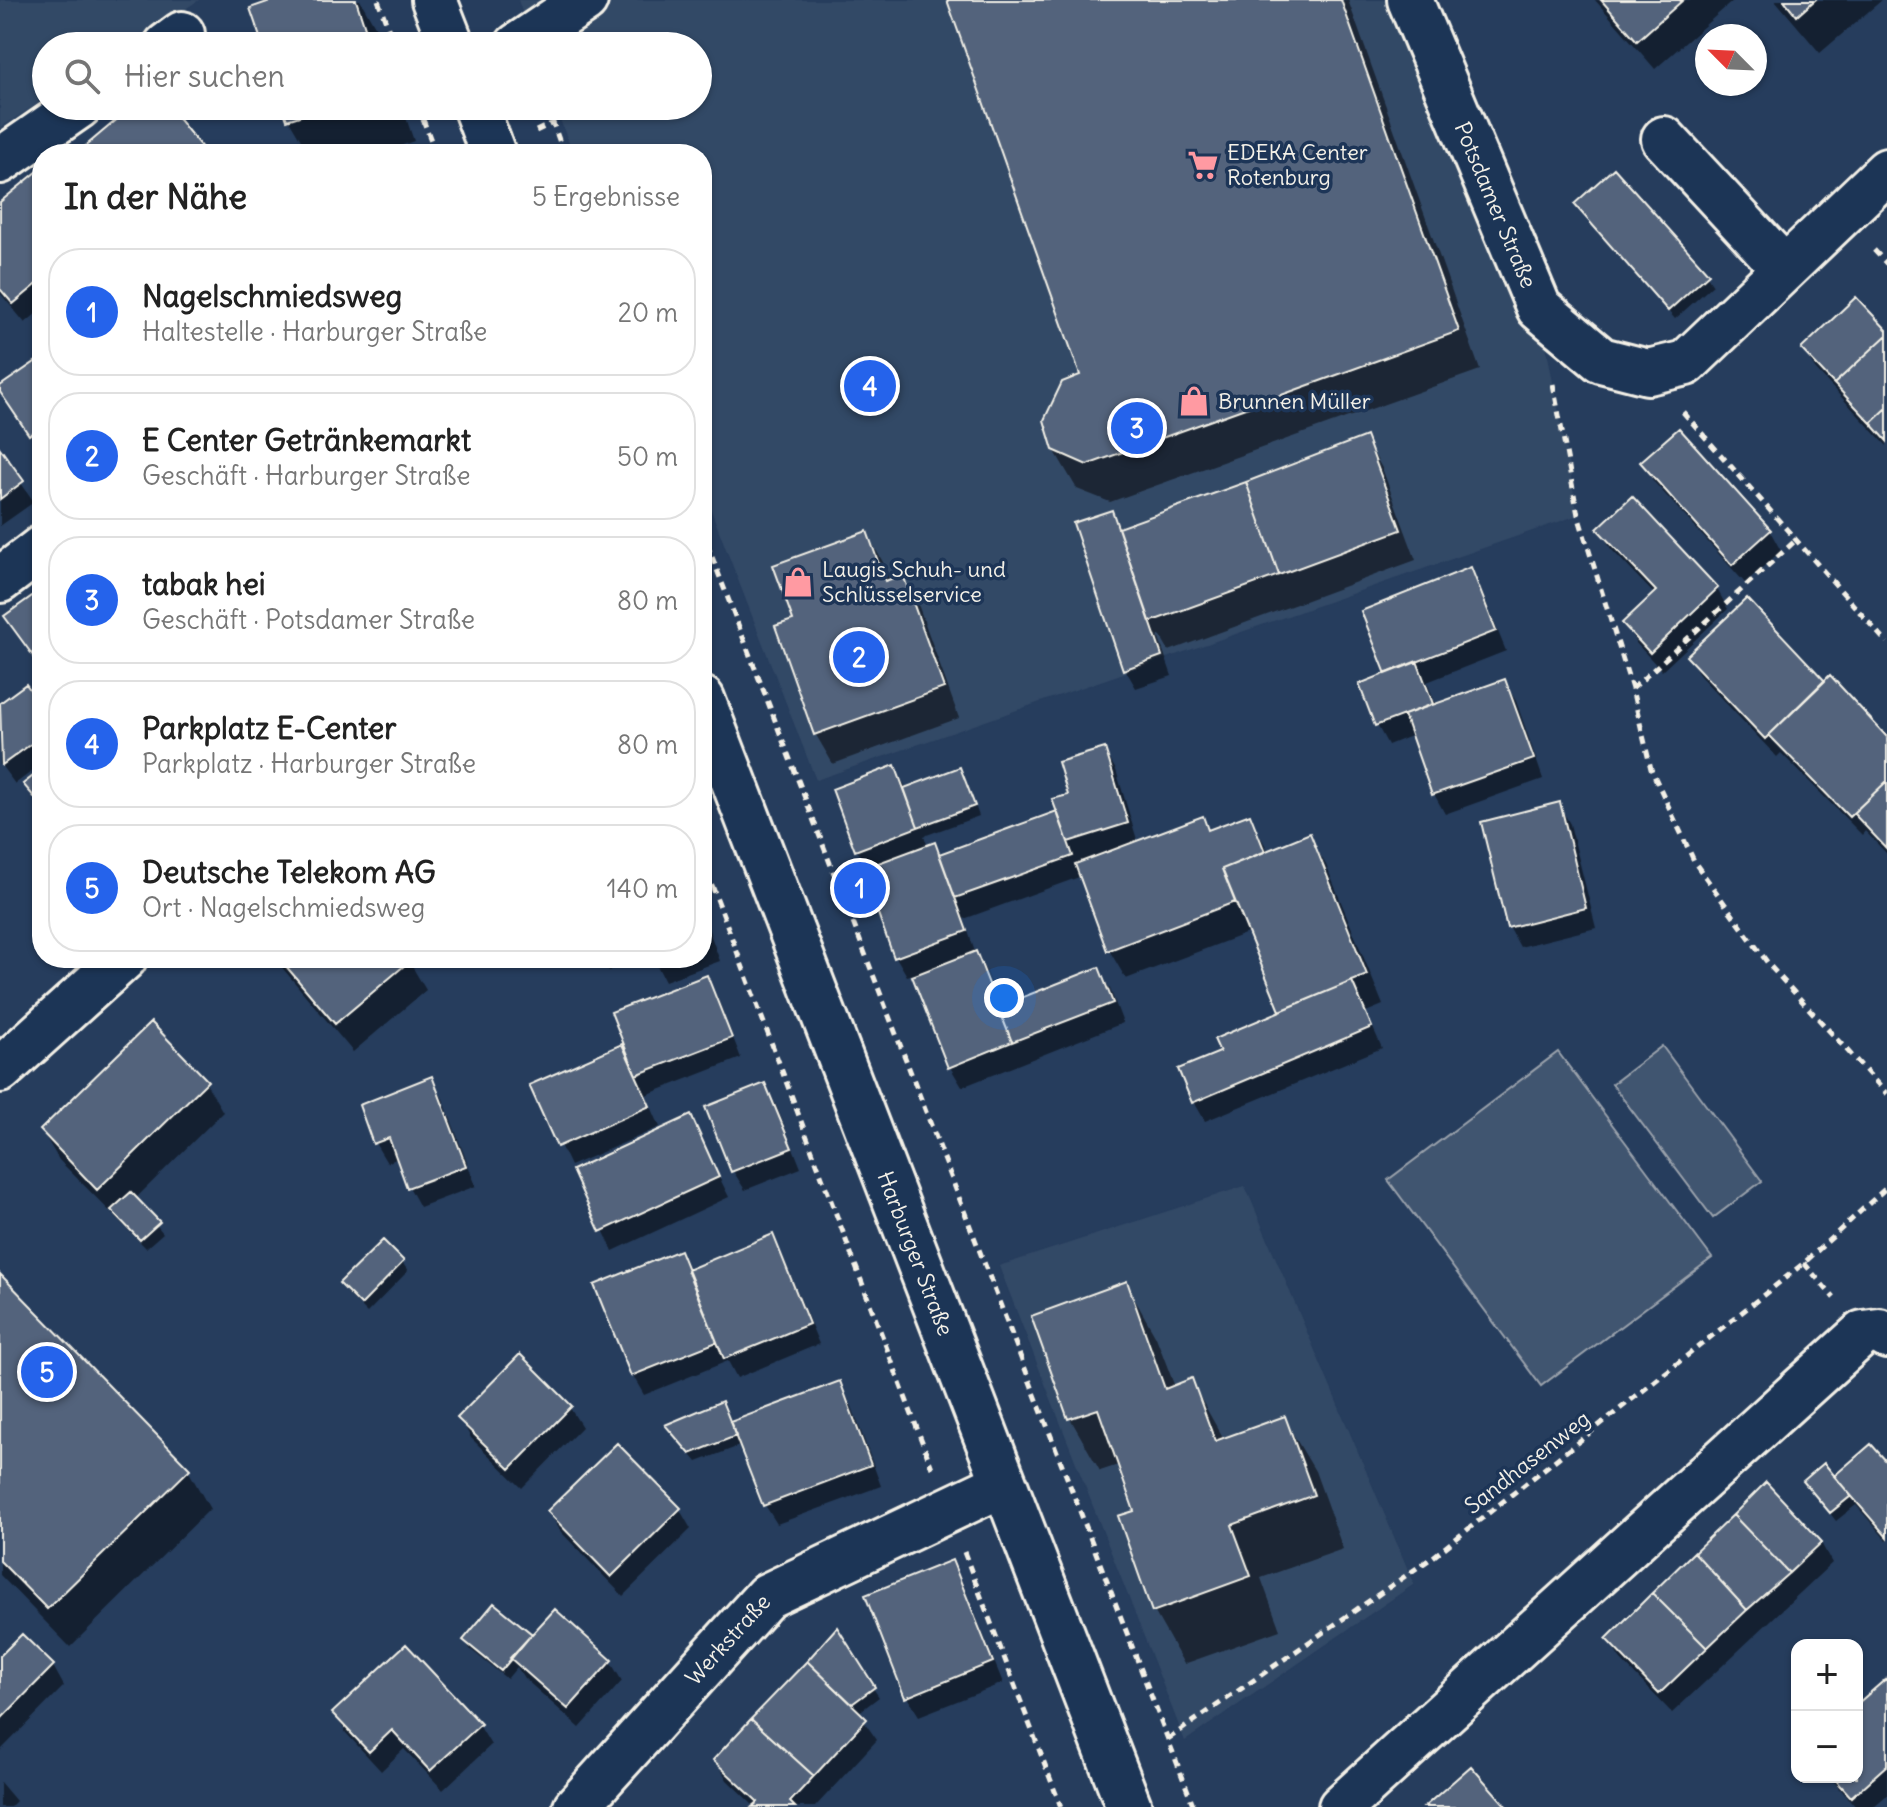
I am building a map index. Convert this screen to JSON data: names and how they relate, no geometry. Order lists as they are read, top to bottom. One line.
{"streets":{"street":["Potsdamer Straße","Harburger Straße","Werkstraße"],"path":["Sandhasenweg"]},"crossings":[["Harburger Straße","Werkstraße"]],"places":{"supermarket":["EDEKA Center Rotenburg"],"shop":["Brunnen Müller","Laugis Schuh- und Schlüsselservice"]},"north":"top left","page":{"search":"Hier suchen","heading":["In der Nähe","5 Ergebnisse"],"list":[{"mark":"1","name":"Nagelschmiedsweg","note":"Haltestelle · Harburger Straße","value":"20 m"},{"mark":"2","name":"E Center Getränkemarkt","note":"Geschäft · Harburger Straße","value":"50 m"},{"mark":"3","name":"tabak hei","note":"Geschäft · Potsdamer Straße","value":"80 m"},{"mark":"4","name":"Parkplatz E-Center","note":"Parkplatz · Harburger Straße","value":"80 m"},{"mark":"5","name":"Deutsche Telekom AG","note":"Ort · Nagelschmiedsweg","value":"140 m"}],"pins":["4","3","2","1","5"],"map_buttons":["+","−"]}}
